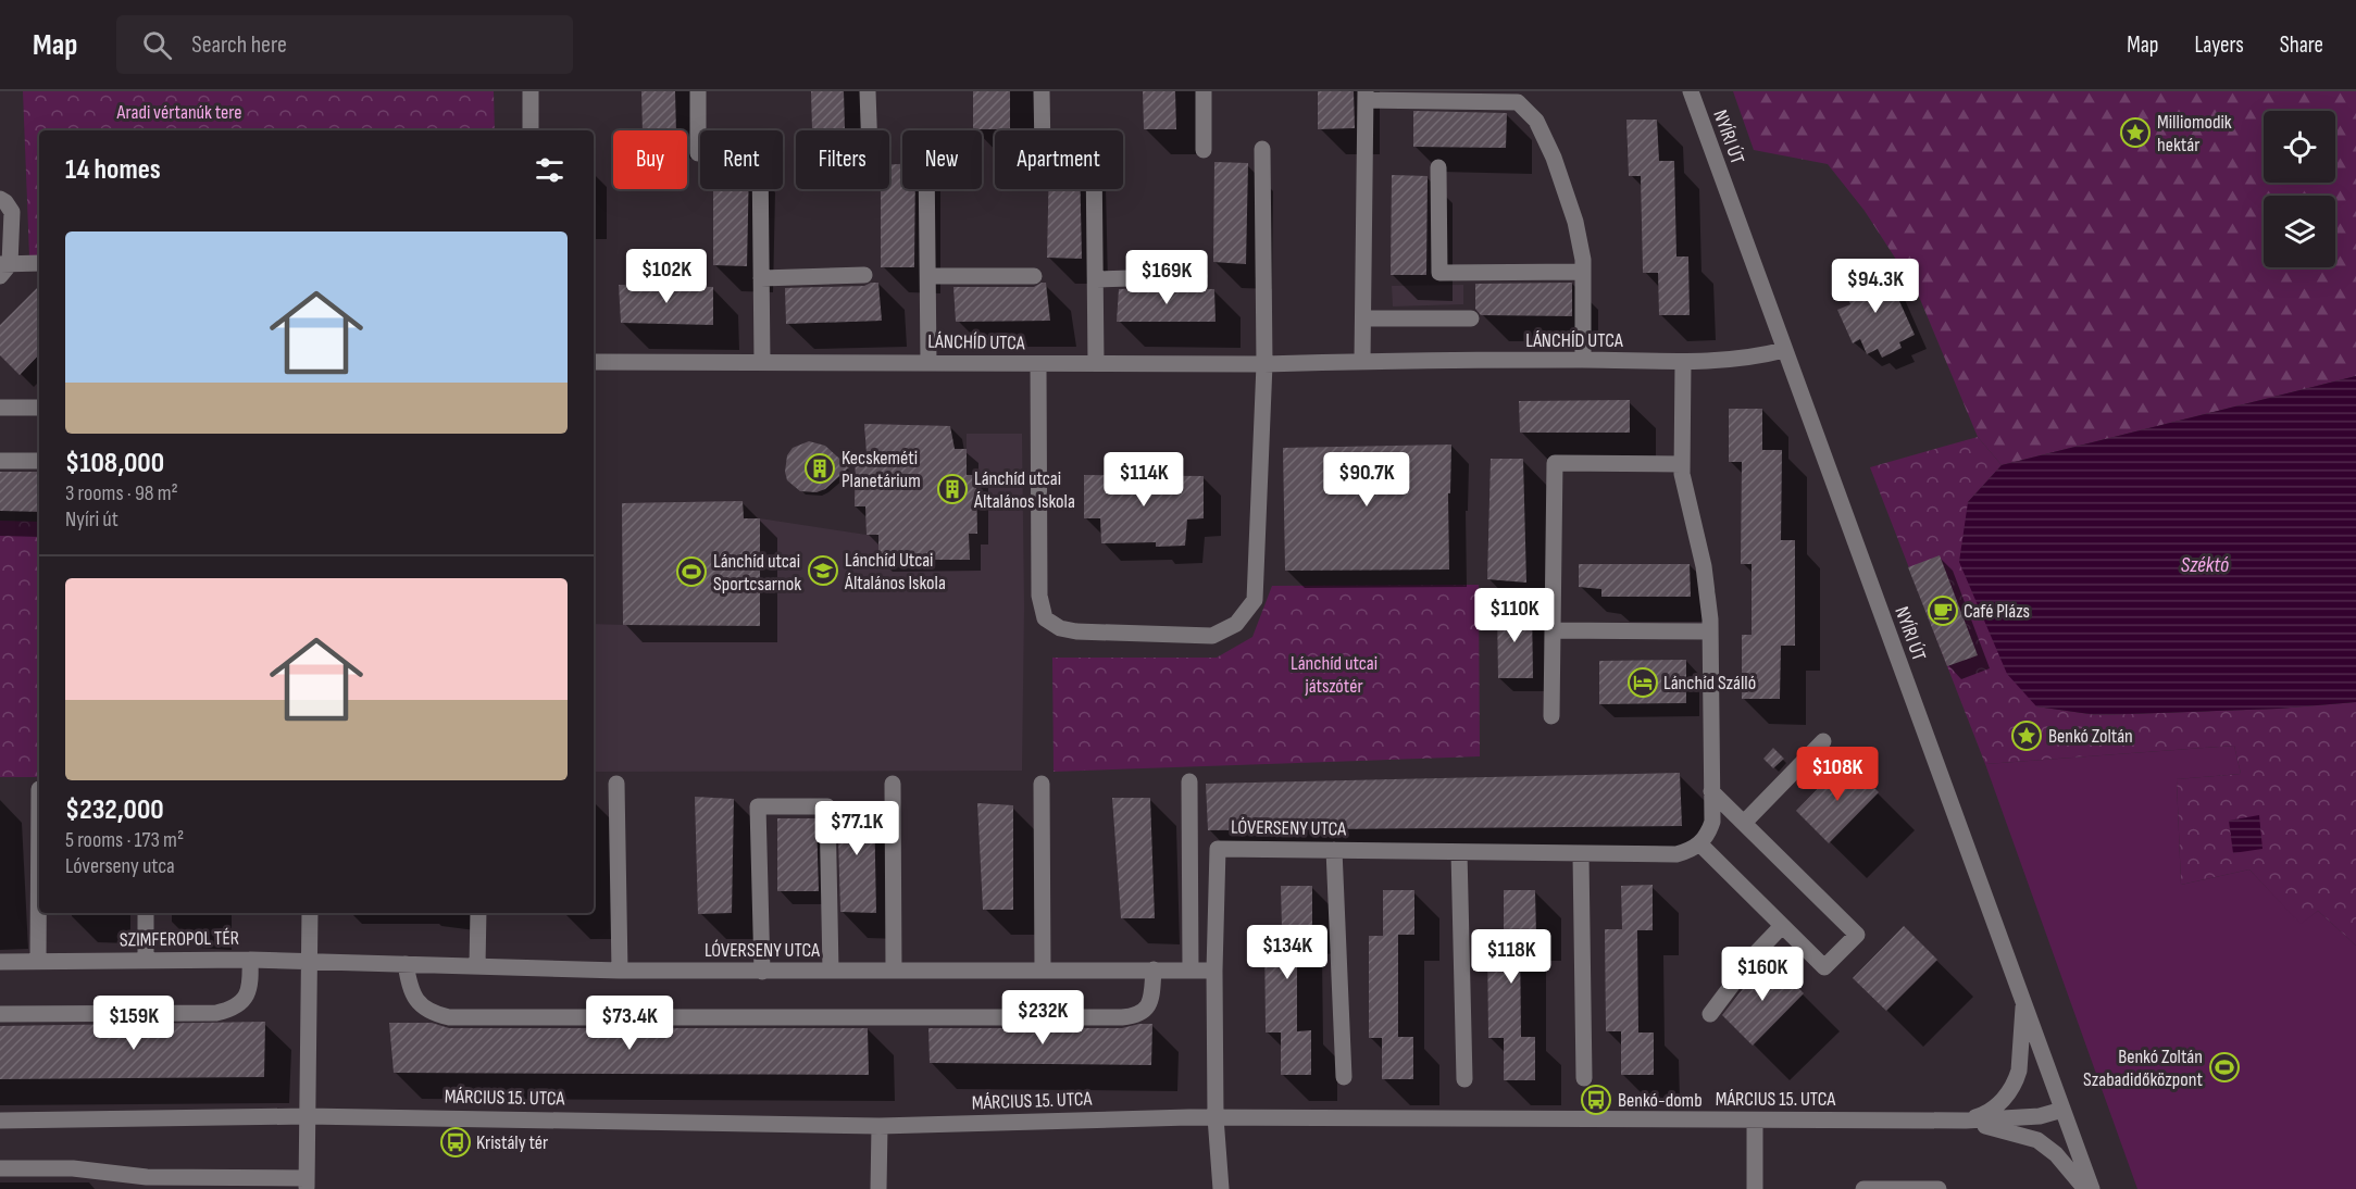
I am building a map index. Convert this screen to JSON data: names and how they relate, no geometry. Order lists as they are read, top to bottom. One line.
{"streets":{"street":["NYÍRI ÚT","LÁNCHÍD UTCA","LÓVERSENY UTCA","SZIMFEROPOL TÉR","MÁRCIUS 15. UTCA"]},"crossings":[["NYÍRI ÚT","LÁNCHÍD UTCA"],["NYÍRI ÚT","MÁRCIUS 15. UTCA"],["LÓVERSENY UTCA","SZIMFEROPOL TÉR"]],"water":["Széktó"],"parks":["Aradi vértanúk tere","Lánchíd utcai játszótér"],"places":{"place":["Milliomodik hektár","Benkó Zoltán"],"building":["Kecskeméti Planetárium","Lánchíd utcai Általános Iskola"],"school or university":["Lánchíd Utcai Általános Iskola"],"sports":["Lánchíd utcai Sportcsarnok","Benkó Zoltán Szabadidőközpont"],"cafe":["Café Plázs"],"hotel":["Lánchíd Szálló"],"bus stop":["Benkó-domb","Kristály tér"]},"page":{"header":"Map","search":"Search here","nav":["Map","Layers","Share"],"chip":["Buy","Rent","Filters","New","Apartment"],"heading":"14 homes","list":[{"name":"$108,000","note":"3 rooms · 98 m² · Nyíri út"},{"name":"$232,000","note":"5 rooms · 173 m² · Lóverseny utca"}],"price":["$102K","$169K","$94.3K","$114K","$90.7K","$110K","$108K","$77.1K","$134K","$118K","$160K","$232K","$159K","$73.4K"]}}
